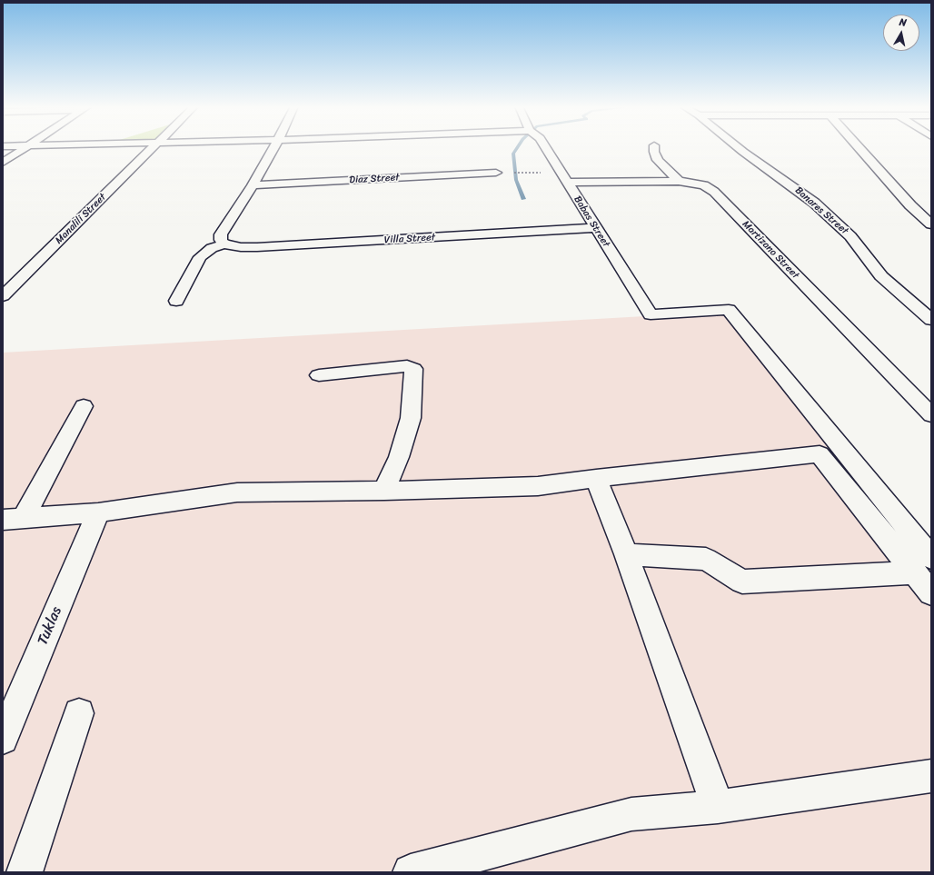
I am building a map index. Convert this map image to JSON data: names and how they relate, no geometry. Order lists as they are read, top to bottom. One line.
{"streets":{"street":["Diaz Street","Banares Street","Manalili Street","Babas Street","Villa Street","Martizano Street","Tuklas"]},"crossings":[["Babas Street","Villa Street"],["Babas Street","Martizano Street"]],"north":"top"}
